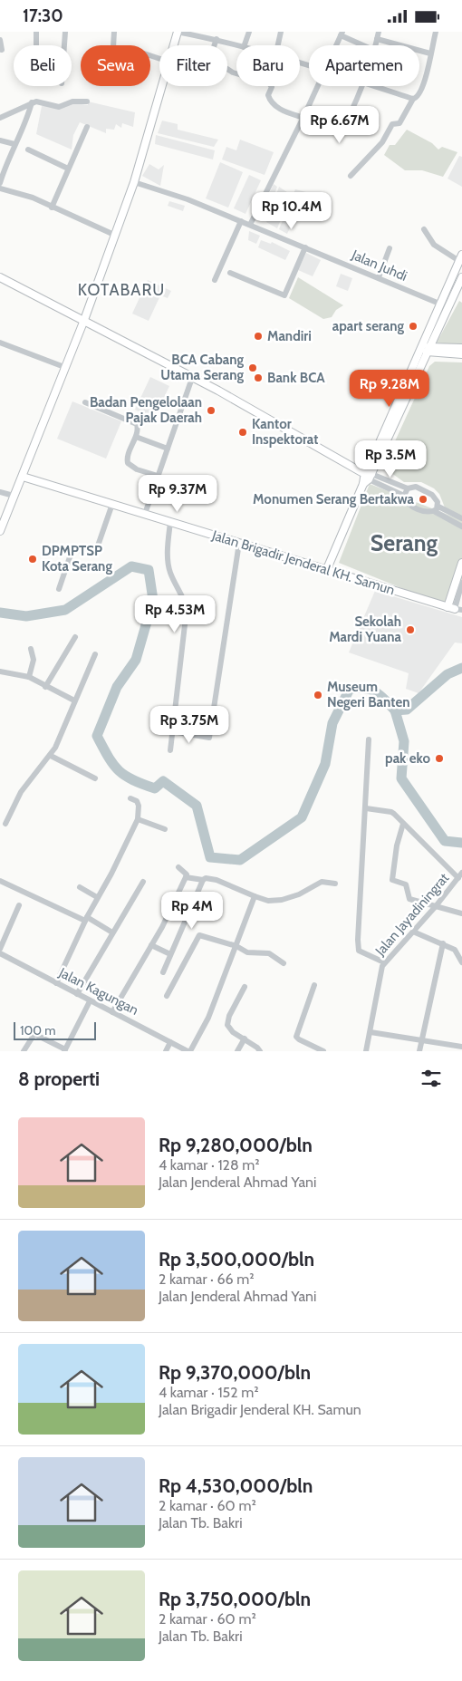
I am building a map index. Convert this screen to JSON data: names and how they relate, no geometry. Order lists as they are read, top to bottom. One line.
{"streets":{"main road":["Jalan Brigadir Jenderal KH. Samun"],"street":["Jalan Juhdi","Jalan Jayadiningrat","Jalan Kagungan"]},"districts":["KOTABARU","Serang"],"places":["apart serang","Mandiri","BCA Cabang Utama Serang","Bank BCA","Badan Pengelolaan Pajak Daerah","Kantor Inspektorat","Monumen Serang Bertakwa","DPMPTSP Kota Serang","Sekolah Mardi Yuana","Museum Negeri Banten","pak eko"],"scale_bar":"100 m","page":{"status":"17:30","chip":["Beli","Sewa","Filter","Baru","Apartemen"],"price":["Rp 6.67M","Rp 10.4M","Rp 9.28M","Rp 3.5M","Rp 9.37M","Rp 4.53M","Rp 3.75M","Rp 4M"],"scale":"100 m","heading":"8 properti","list":[{"name":"Rp 9,280,000/bln","note":"4 kamar · 128 m² · Jalan Jenderal Ahmad Yani"},{"name":"Rp 3,500,000/bln","note":"2 kamar · 66 m² · Jalan Jenderal Ahmad Yani"},{"name":"Rp 9,370,000/bln","note":"4 kamar · 152 m² · Jalan Brigadir Jenderal KH. Samun"},{"name":"Rp 4,530,000/bln","note":"2 kamar · 60 m² · Jalan Tb. Bakri"},{"name":"Rp 3,750,000/bln","note":"2 kamar · 60 m² · Jalan Tb. Bakri"}]}}
